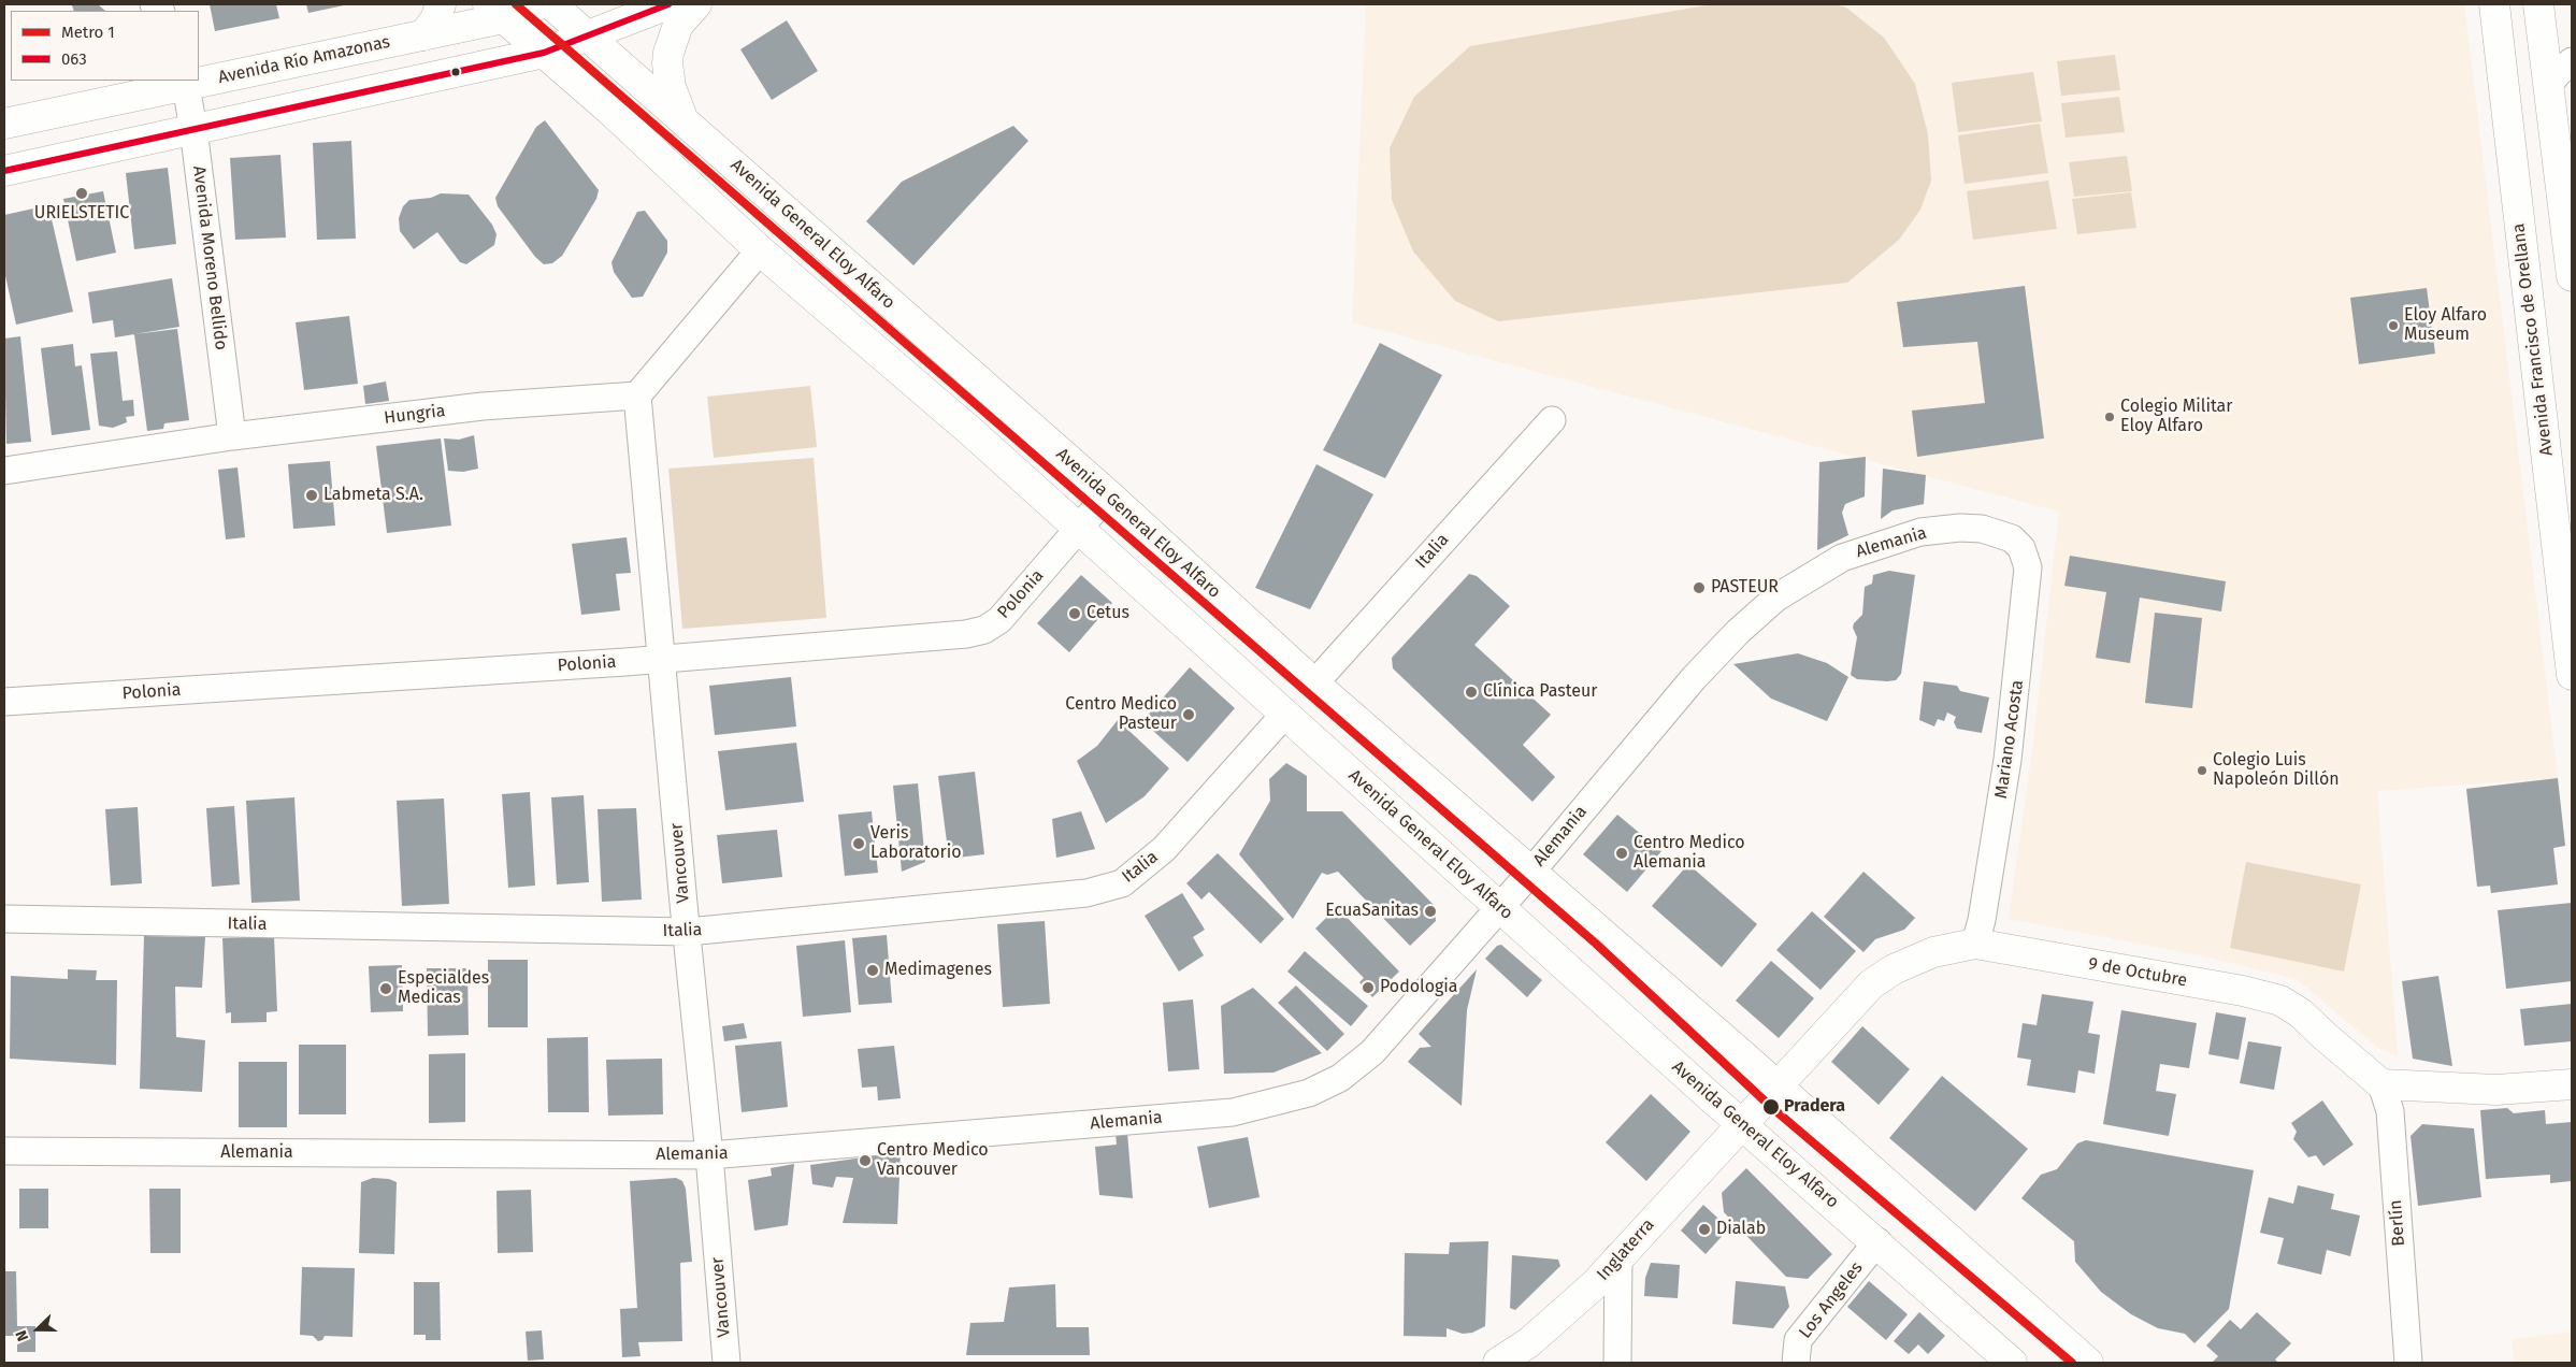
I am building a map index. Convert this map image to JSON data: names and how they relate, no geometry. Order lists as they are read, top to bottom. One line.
{"streets":{"main road":["Avenida Río Amazonas","Avenida General Eloy Alfaro","Avenida Francisco de Orellana","9 de Octubre","Inglaterra"],"street":["Avenida Moreno Bellido","Hungria","Alemania","Italia","Polonia","Mariano Acosta","Vancouver","Berlín","Los Angeles"]},"crossings":[["Avenida Río Amazonas","Avenida General Eloy Alfaro"],["Avenida Río Amazonas","Avenida Moreno Bellido"],["Avenida General Eloy Alfaro","Alemania"],["Avenida General Eloy Alfaro","Italia"],["Avenida General Eloy Alfaro","Polonia"],["Avenida General Eloy Alfaro","9 de Octubre"],["Avenida General Eloy Alfaro","Inglaterra"],["Avenida General Eloy Alfaro","Los Angeles"],["Avenida Moreno Bellido","Hungria"],["Hungria","Vancouver"],["Alemania","Mariano Acosta"],["Alemania","Vancouver"],["Italia","Vancouver"],["Polonia","Vancouver"],["Mariano Acosta","9 de Octubre"],["9 de Octubre","Berlín"],["9 de Octubre","Inglaterra"]],"places":["URIELSTETIC","Eloy Alfaro Museum","Colegio Militar Eloy Alfaro","Labmeta S.A.","PASTEUR","Cetus","Clínica Pasteur","Centro Medico Pasteur","Colegio Luis Napoleón Dillón","Veris Laboratorio","Centro Medico Alemania","EcuaSanitas","Medimagenes","Podologia","Especialdes Medicas","Pradera","Centro Medico Vancouver","Dialab"],"lines":["metro line 1","transit line 063"],"legend":["Metro 1","063"],"north":"left"}
